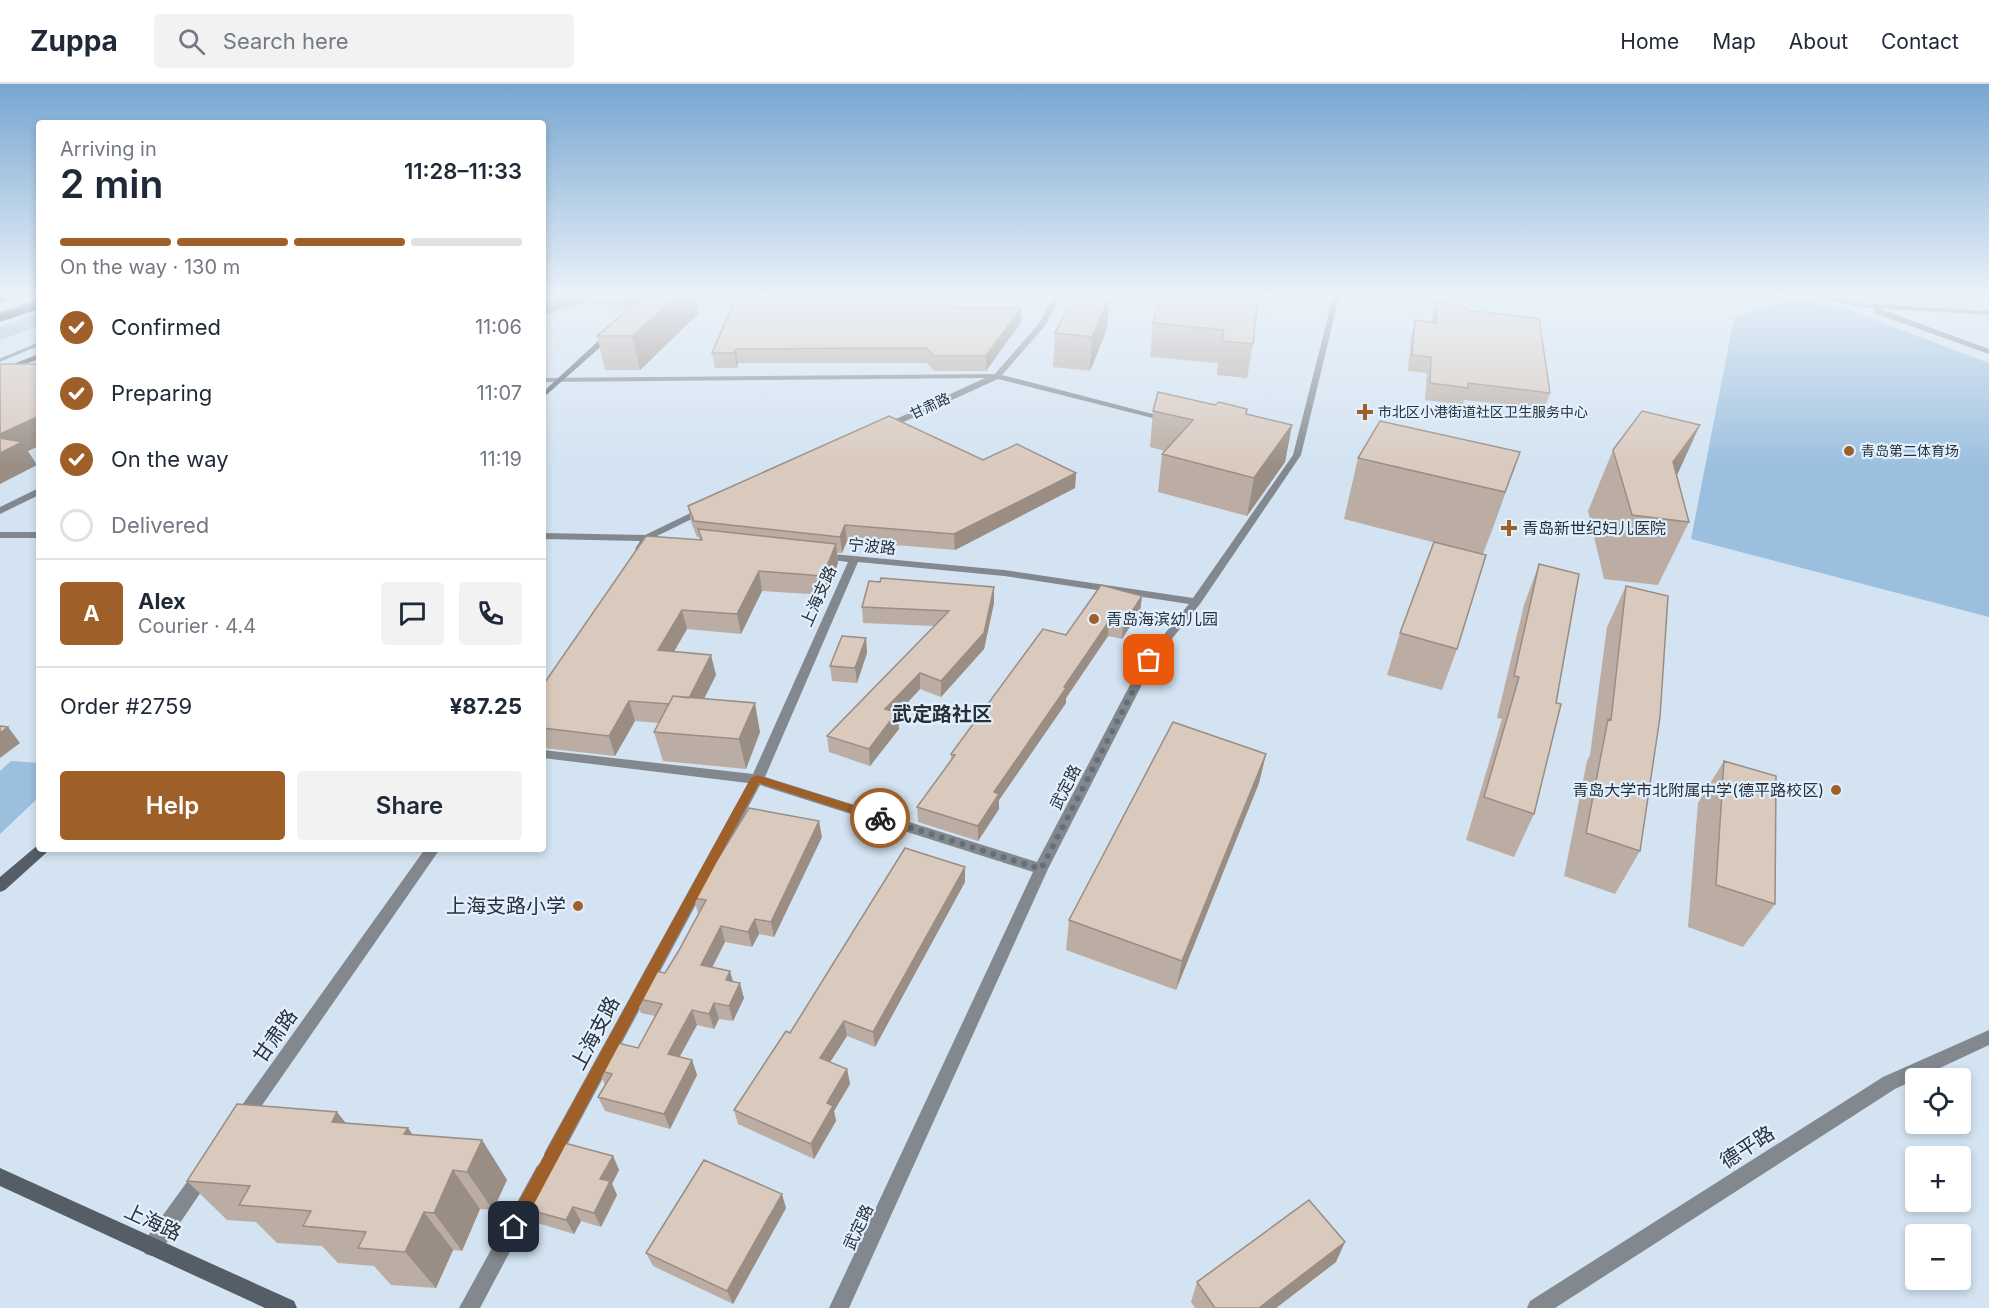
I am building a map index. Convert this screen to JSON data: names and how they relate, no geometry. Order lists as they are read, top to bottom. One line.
{"streets":{"street":["甘肃路","宁波路","上海支路","武定路","德平路","上海路"]},"crossings":[["宁波路","上海支路"],["宁波路","武定路"]],"districts":["武定路社区"],"places":{"health":["市北区小港街道社区卫生服务中心","青岛新世纪妇儿医院"],"other":["青岛第二体育场","青岛海滨幼儿园","青岛大学市北附属中学(德平路校区)","上海支路小学"]},"page":{"header":"Zuppa","search":"Search here","nav":["Home","Map","About","Contact"],"heading":["2 min","Arriving in","11:28–11:33"],"panel":["Alex","Courier · 4.4","Order #2759","¥87.25"],"bar":"On the way · 130 m","list":[["Confirmed","11:06"],["Preparing","11:07"],["On the way","11:19"],"Delivered"],"round":"A","buttons":["Help","Share"],"map_buttons":["+","−"]}}
